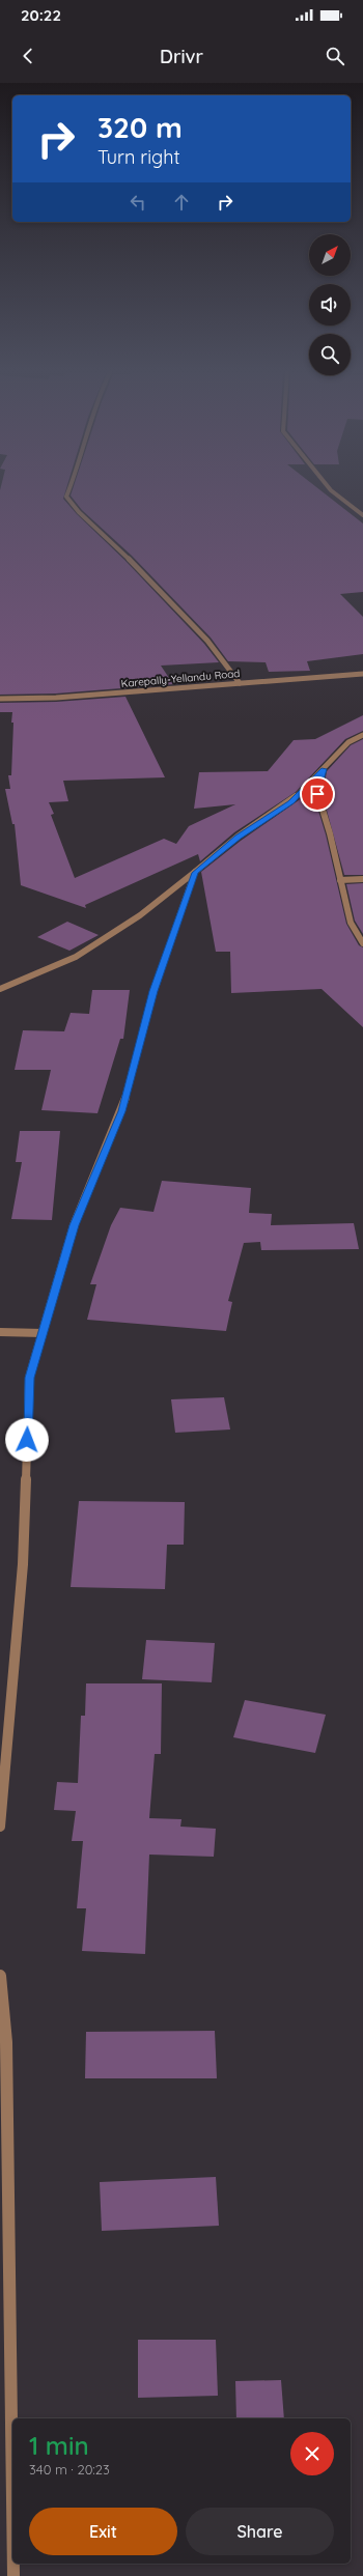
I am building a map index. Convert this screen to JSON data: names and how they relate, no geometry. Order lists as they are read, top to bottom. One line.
{"streets":{"street":["Karepally-Yellandu Road"]},"north":"top right","page":{"status":"20:22","header":"Drivr","turn":["320 m","Turn right"],"heading":["1 min","340 m · 20:23"],"buttons":["Exit","Share"]}}
